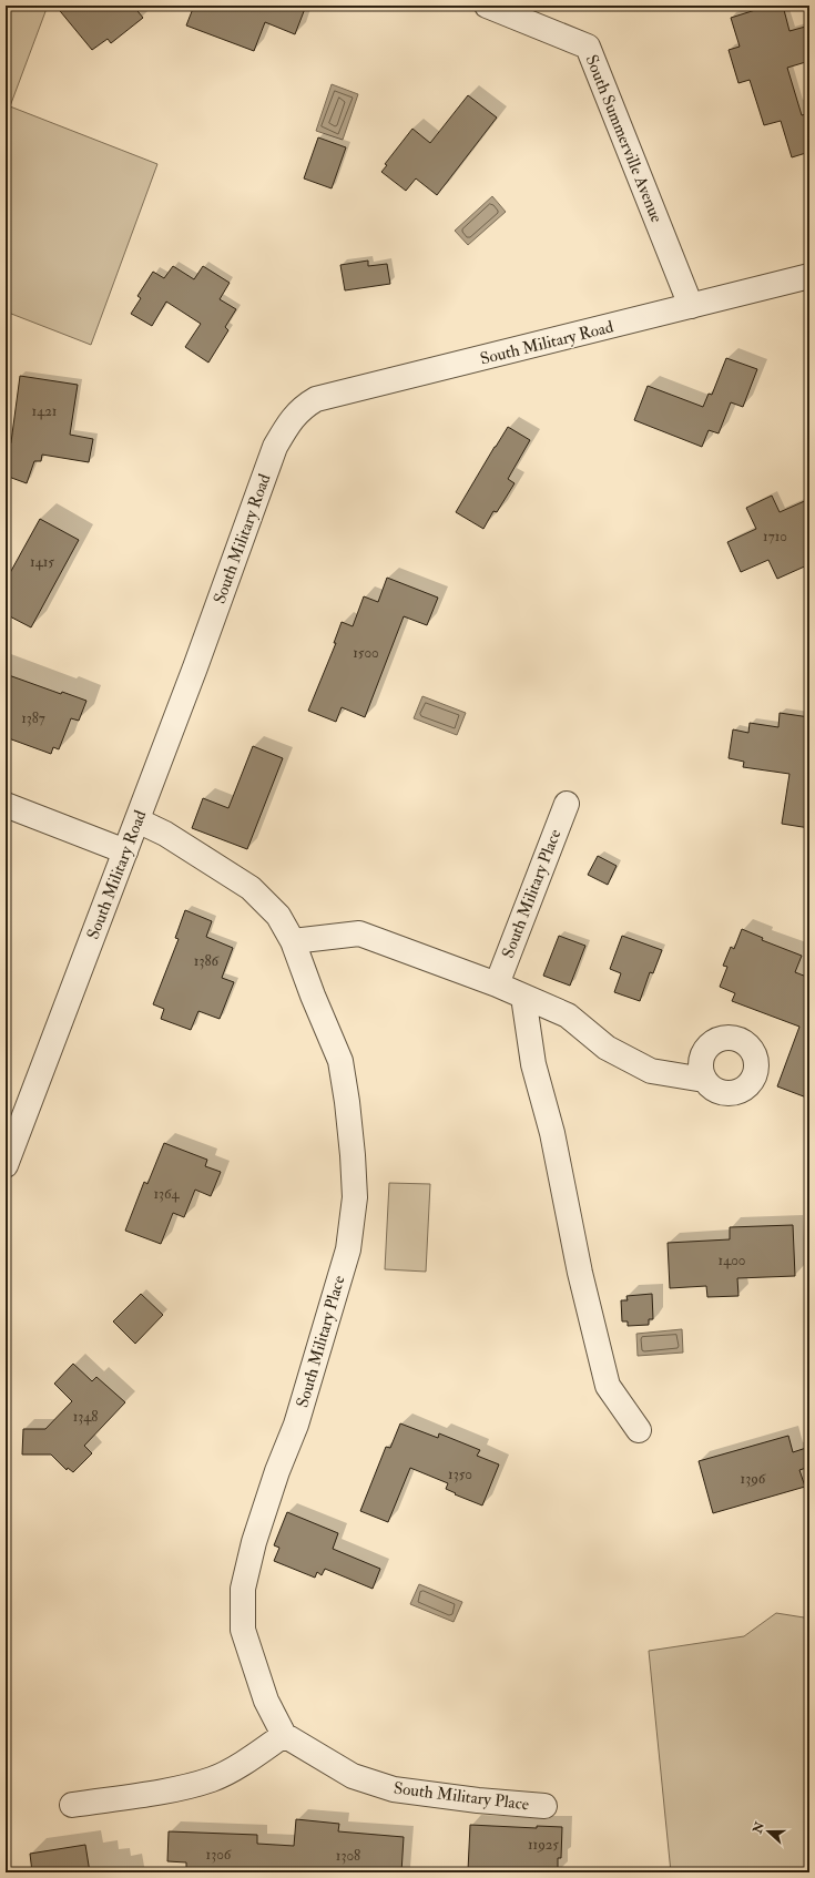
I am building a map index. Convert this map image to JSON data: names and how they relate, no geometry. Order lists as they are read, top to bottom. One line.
{"streets":{"street":["South Summerville Avenue","South Military Road","South Military Place"]},"crossings":[["South Summerville Avenue","South Military Road"],["South Military Road","South Military Place"]],"house_numbers":["1421","1710","1415","1500","1387","1386","1364","1400","1348","1350","1396","11925","1306","1308"],"north":"left"}
